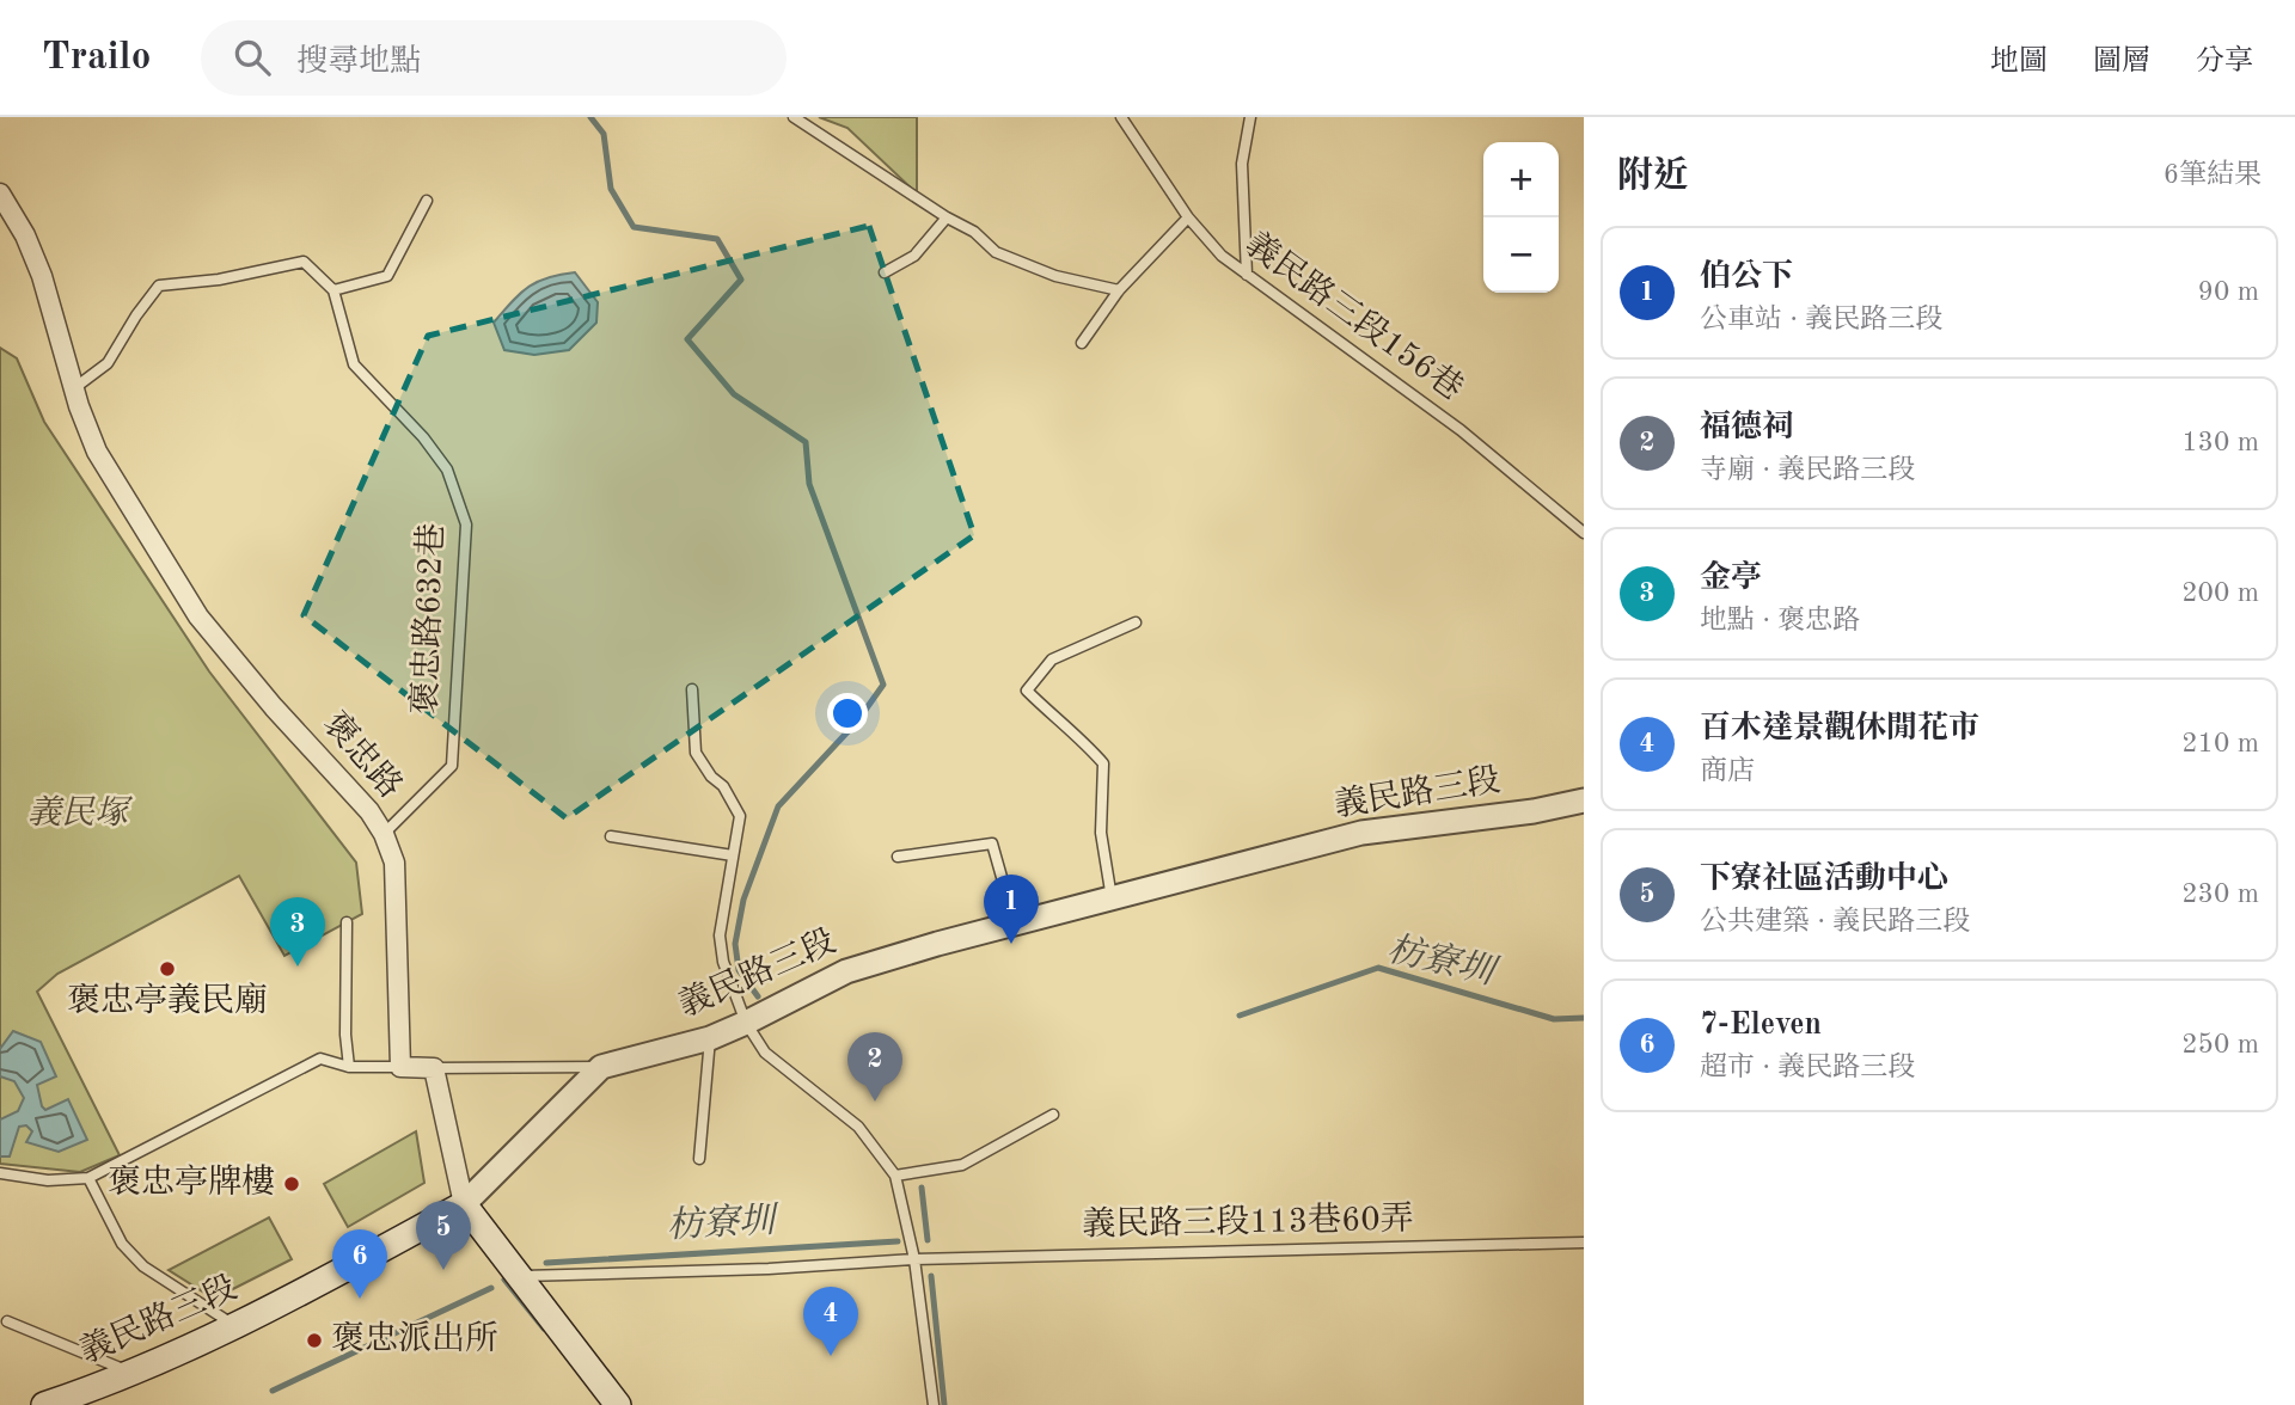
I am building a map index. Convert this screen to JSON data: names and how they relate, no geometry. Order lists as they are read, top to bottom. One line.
{"streets":{"main road":["義民路三段"],"street":["褒忠路"],"lane":["義民路三段156巷","褒忠路632巷","義民路三段113巷60弄"]},"crossings":[["褒忠路632巷","褒忠路"]],"water":["枋寮圳"],"parks":["義民塚"],"places":["褒忠亭義民廟","褒忠亭牌樓","褒忠派出所"],"page":{"header":"Trailo","search":"搜尋地點","nav":["地圖","圖層","分享"],"heading":["附近","6筆結果"],"map_buttons":["+","−"],"list":[{"mark":"1","name":"伯公下","note":"公車站 · 義民路三段","value":"90 m"},{"mark":"2","name":"福德祠","note":"寺廟 · 義民路三段","value":"130 m"},{"mark":"3","name":"金亭","note":"地點 · 褒忠路","value":"200 m"},{"mark":"4","name":"百木達景觀休閒花市","note":"商店","value":"210 m"},{"mark":"5","name":"下寮社區活動中心","note":"公共建築 · 義民路三段","value":"230 m"},{"mark":"6","name":"7-Eleven","note":"超市 · 義民路三段","value":"250 m"}],"pins":["1","3","2","5","6","4"]}}
